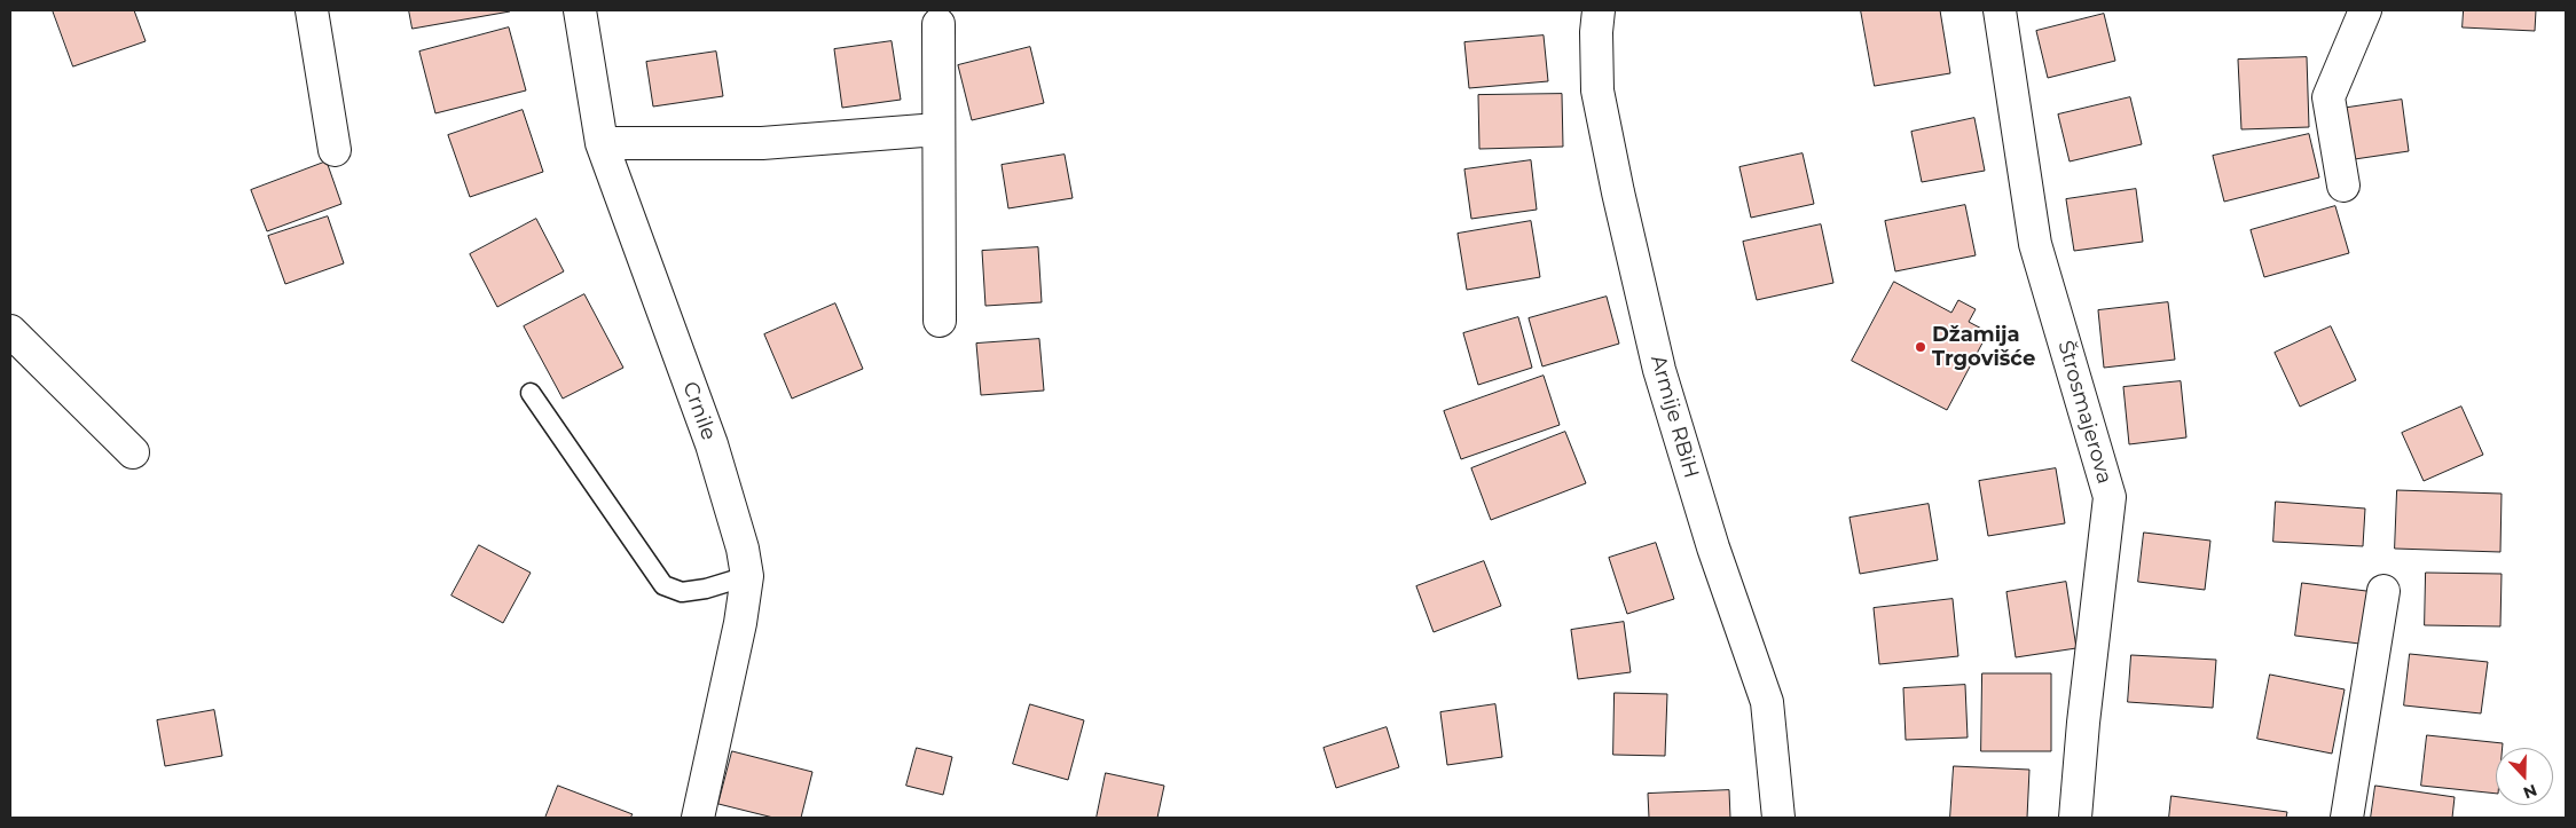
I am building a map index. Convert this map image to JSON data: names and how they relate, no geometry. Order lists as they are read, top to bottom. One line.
{"streets":{"street":["Crnile","Štrosmajerova","Armije RBiH"]},"places":["Džamija Trgovišće"],"north":"bottom"}
